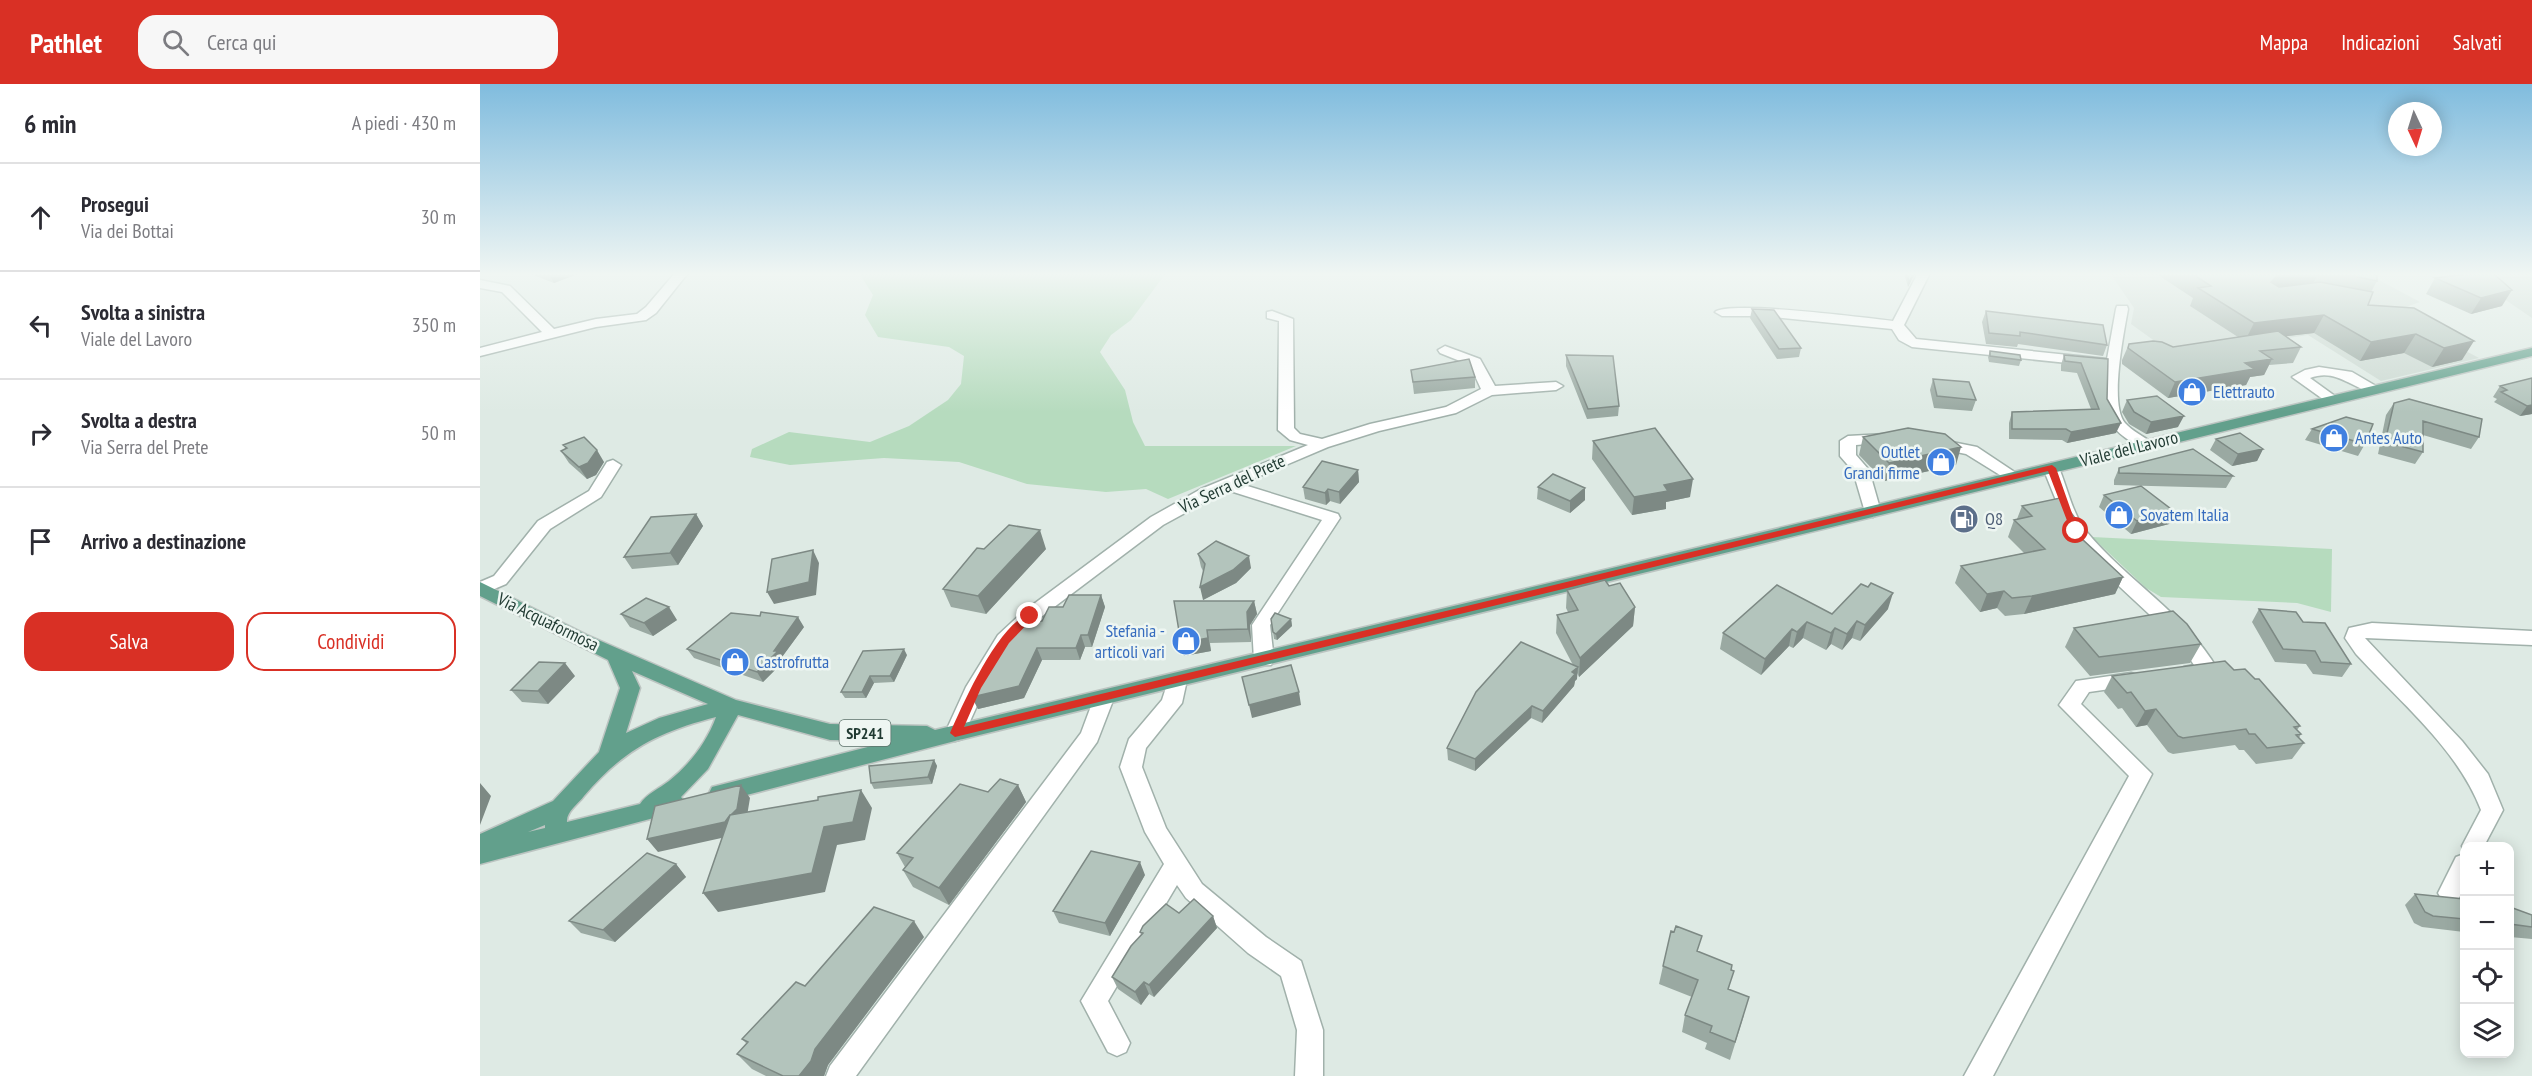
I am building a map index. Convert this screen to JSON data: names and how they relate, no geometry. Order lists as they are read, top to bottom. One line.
{"streets":{"main road":["Viale del Lavoro","Via Acquaformosa","SP241"],"street":["Via Serra del Prete"]},"crossings":[["Viale del Lavoro","Via Serra del Prete"],["Viale del Lavoro","SP241"],["Via Serra del Prete","SP241"],["Via Acquaformosa","SP241"]],"places":{"shop":["Elettrauto","Antes Auto","Outlet Grandi firme","Sovatem Italia","Stefania - articoli vari","Castrofrutta"],"fuel station":["Q8"]},"north":"bottom","page":{"header":"Pathlet","search":"Cerca qui","nav":["Mappa","Indicazioni","Salvati"],"heading":["6 min","A piedi · 430 m"],"list":[["Prosegui","Via dei Bottai","30 m"],["Svolta a sinistra","Viale del Lavoro","350 m"],["Svolta a destra","Via Serra del Prete","50 m"],"Arrivo a destinazione"],"buttons":["Salva","Condividi"],"map_buttons":["+","−"]}}
